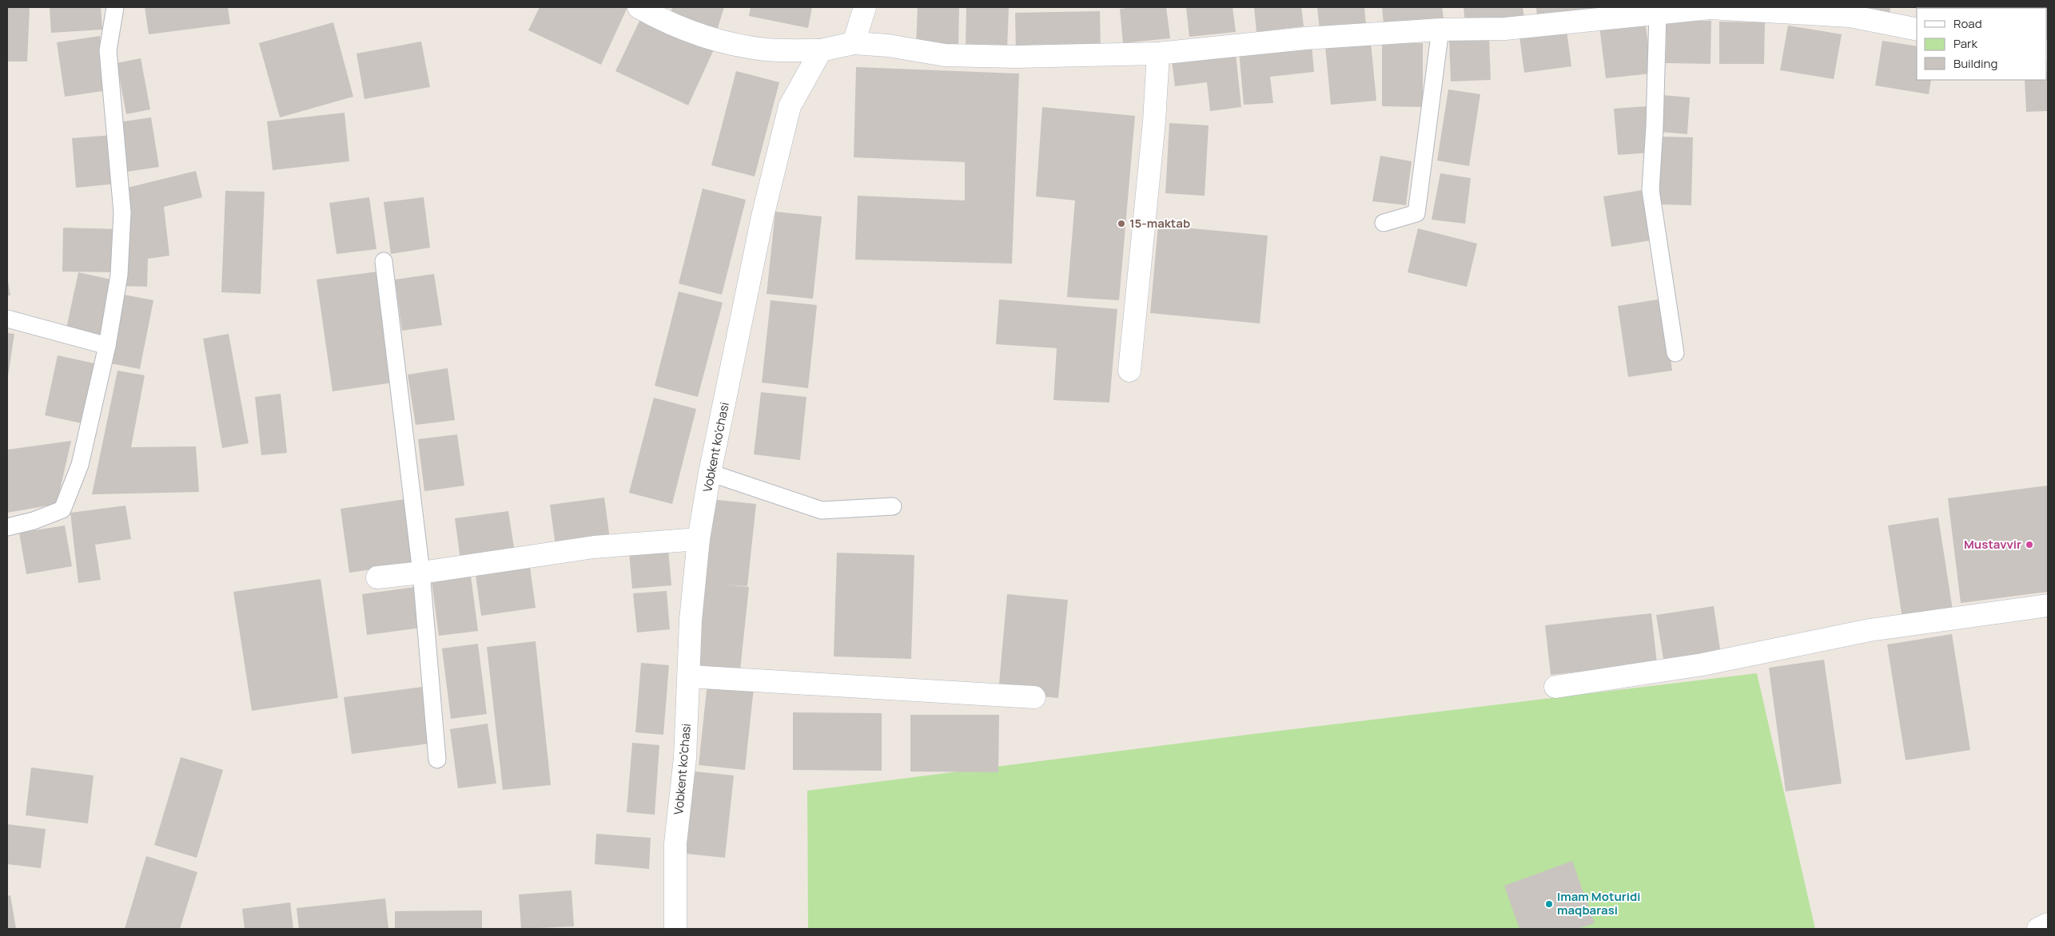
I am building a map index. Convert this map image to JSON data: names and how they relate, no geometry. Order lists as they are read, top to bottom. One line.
{"streets":{"street":["Vobkent ko'chasi"]},"places":["15-maktab","Mustavvir","Imam Moturidi maqbarasi"],"legend":["Road","Park","Building"]}
